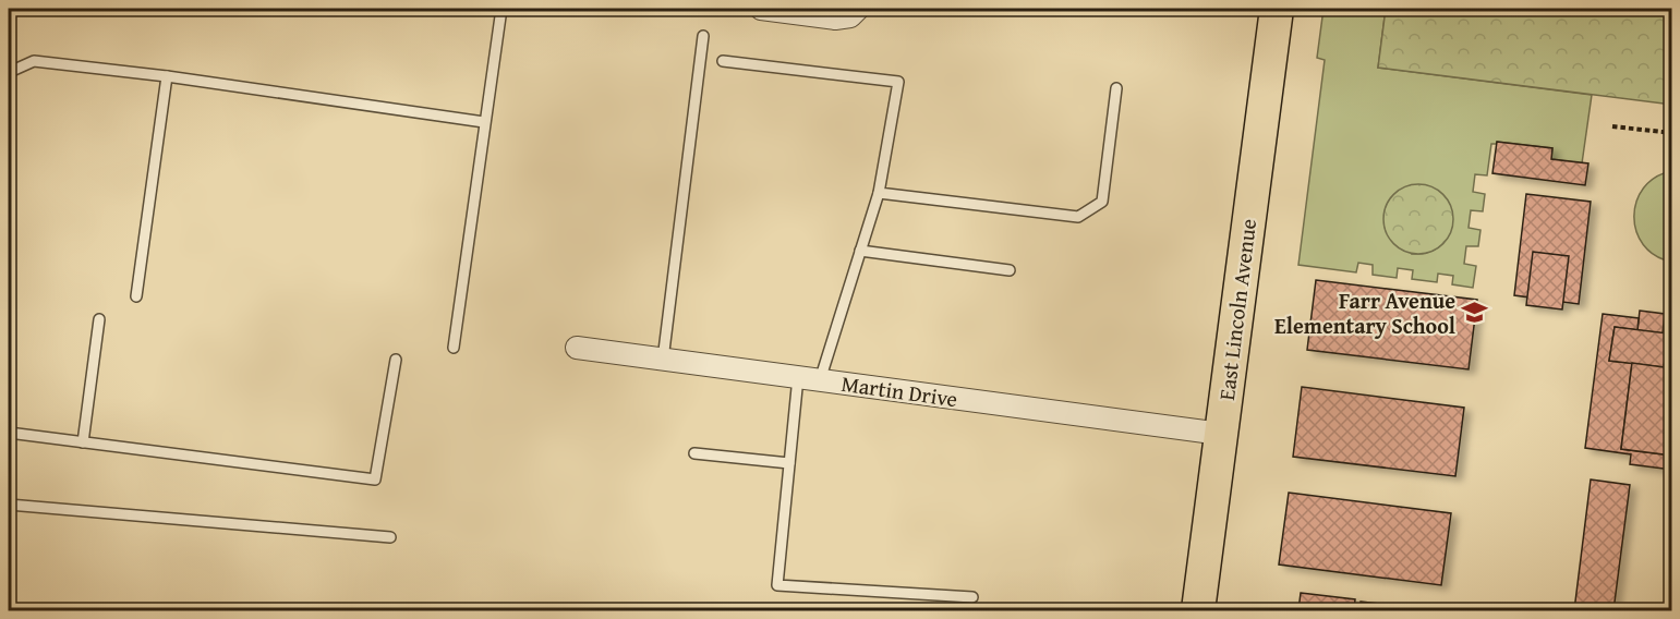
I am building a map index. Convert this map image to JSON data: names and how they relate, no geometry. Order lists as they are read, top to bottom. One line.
{"streets":{"main road":["East Lincoln Avenue"],"street":["Martin Drive"]},"crossings":[["East Lincoln Avenue","Martin Drive"]],"places":{"school or university":["Farr Avenue Elementary School"]}}
